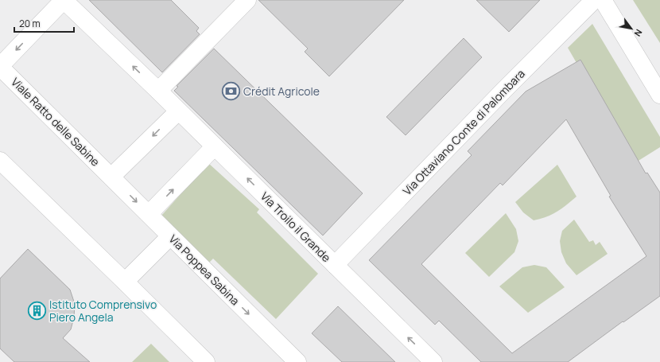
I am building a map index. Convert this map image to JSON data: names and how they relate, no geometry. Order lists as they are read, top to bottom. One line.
{"streets":{"street":["Viale Ratto delle Sabine","Via Ottaviano Conte di Palombara","Via Troilo il Grande","Via Poppea Sabina"]},"crossings":[["Viale Ratto delle Sabine","Via Poppea Sabina"],["Via Ottaviano Conte di Palombara","Via Troilo il Grande"]],"one_way":["Via Troilo il Grande"],"places":{"bank":["Crédit Agricole"],"building":["Istituto Comprensivo Piero Angela"]},"scale_bar":"20 m","north":"bottom right"}
